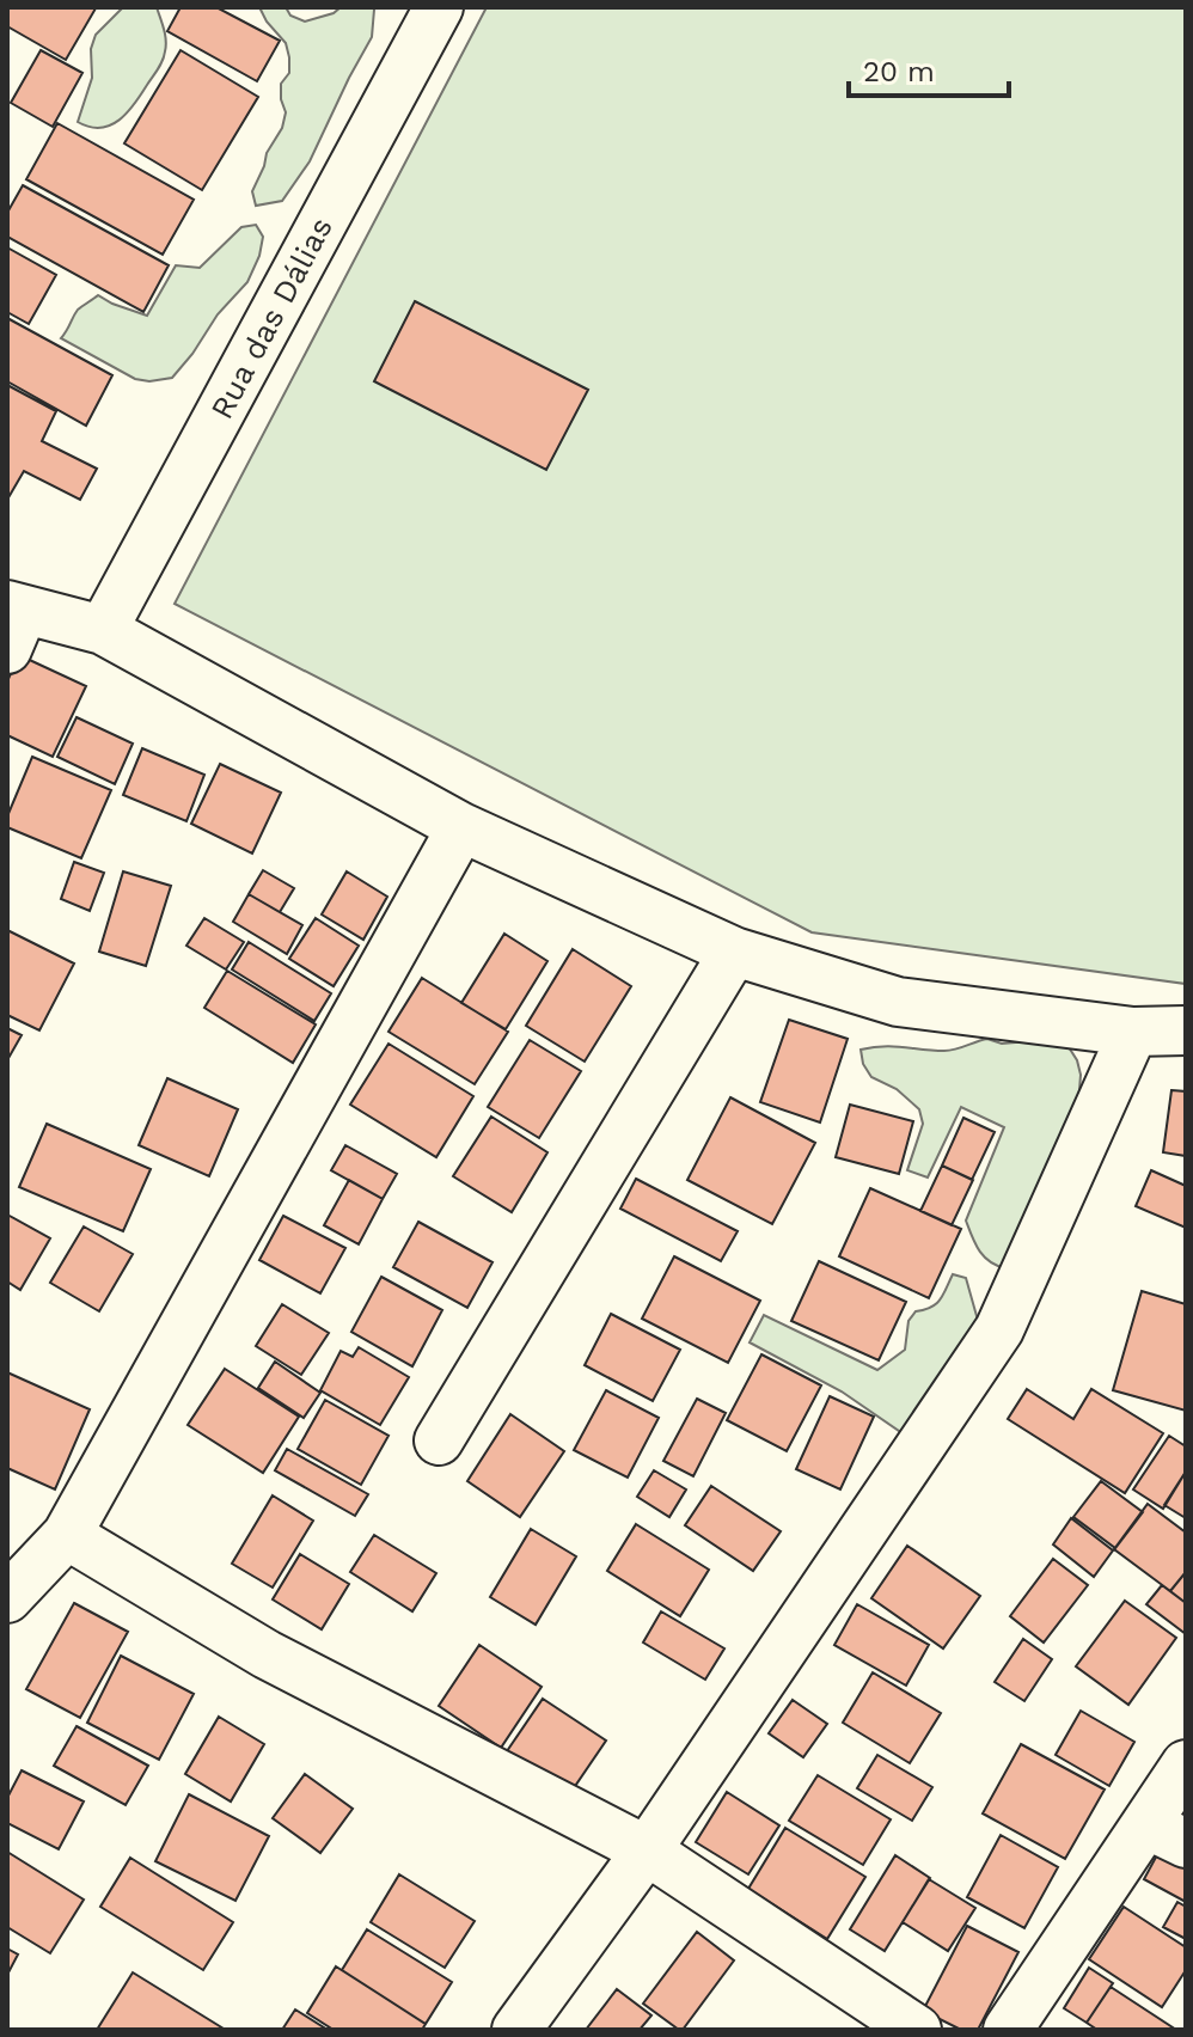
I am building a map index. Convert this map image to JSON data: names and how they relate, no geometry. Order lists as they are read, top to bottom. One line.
{"streets":{"street":["Rua das Dálias"]},"scale_bar":"20 m"}
